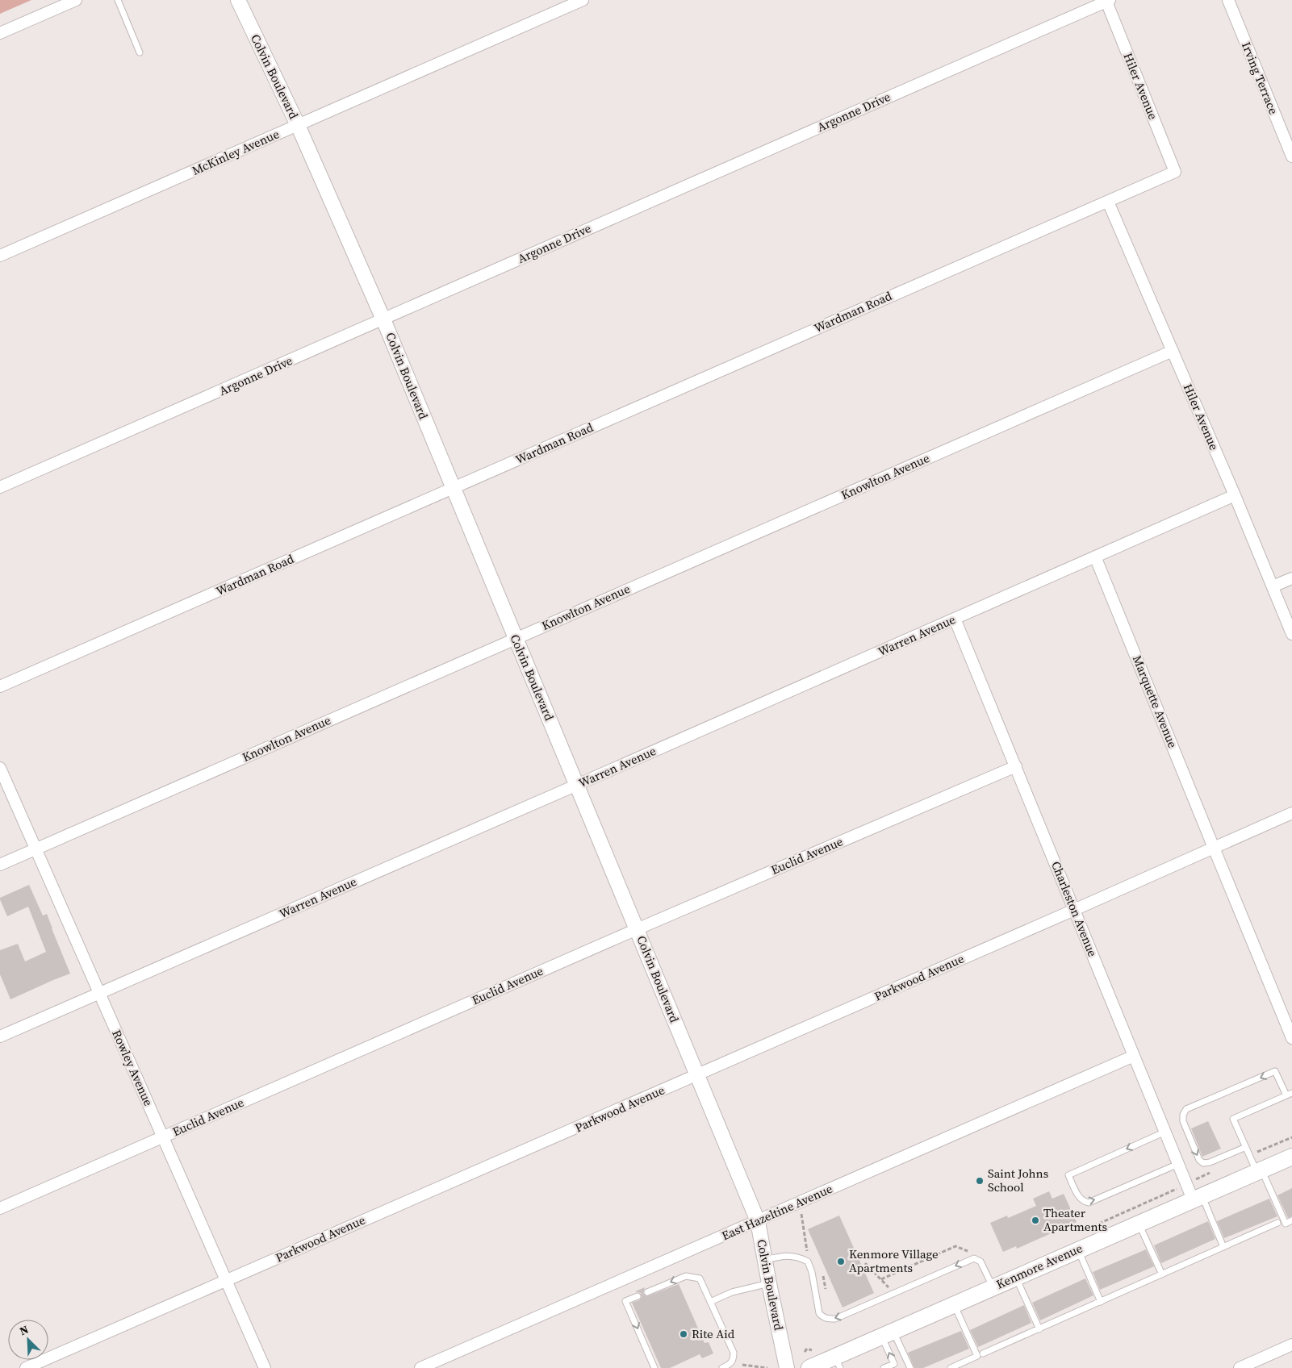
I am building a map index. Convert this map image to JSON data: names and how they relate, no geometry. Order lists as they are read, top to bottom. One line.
{"streets":{"main road":["Kenmore Avenue"],"street":["Colvin Boulevard","Irving Terrace","Hiler Avenue","Argonne Drive","McKinley Avenue","Wardman Road","Knowlton Avenue","Warren Avenue","Marquette Avenue","Euclid Avenue","Charleston Avenue","Parkwood Avenue","Rowley Avenue","East Hazeltine Avenue"]},"crossings":[["Colvin Boulevard","Argonne Drive"],["Colvin Boulevard","McKinley Avenue"],["Colvin Boulevard","Wardman Road"],["Colvin Boulevard","Knowlton Avenue"],["Colvin Boulevard","Warren Avenue"],["Colvin Boulevard","Euclid Avenue"],["Colvin Boulevard","Parkwood Avenue"],["Colvin Boulevard","East Hazeltine Avenue"],["Hiler Avenue","Argonne Drive"],["Hiler Avenue","Wardman Road"],["Hiler Avenue","Knowlton Avenue"],["Hiler Avenue","Warren Avenue"],["Knowlton Avenue","Rowley Avenue"],["Warren Avenue","Marquette Avenue"],["Warren Avenue","Charleston Avenue"],["Warren Avenue","Rowley Avenue"],["Marquette Avenue","Parkwood Avenue"],["Euclid Avenue","Charleston Avenue"],["Euclid Avenue","Rowley Avenue"],["Charleston Avenue","Parkwood Avenue"],["Charleston Avenue","East Hazeltine Avenue"],["Charleston Avenue","Kenmore Avenue"],["Parkwood Avenue","Rowley Avenue"]],"places":["Saint Johns School","Theater Apartments","Kenmore Village Apartments","Rite Aid"],"north":"top left"}
